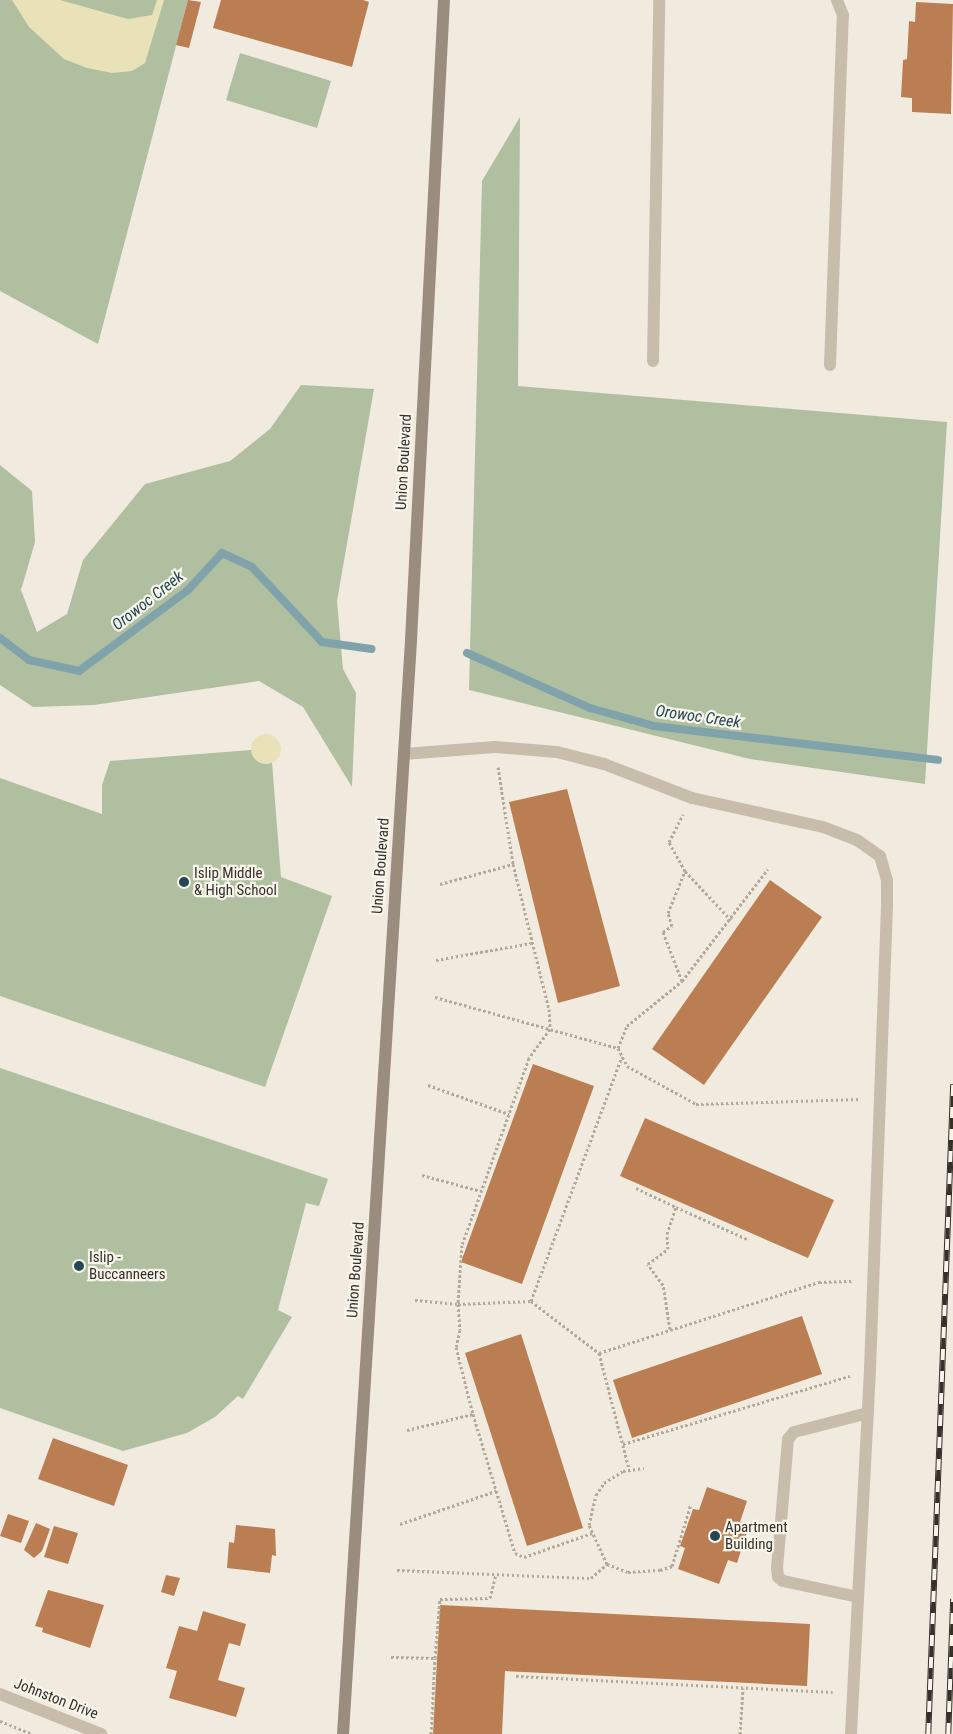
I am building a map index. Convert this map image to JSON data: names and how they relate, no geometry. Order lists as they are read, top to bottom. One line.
{"streets":{"main road":["Union Boulevard"],"street":["Johnston Drive"]},"water":["Orowoc Creek"],"places":["Islip Middle & High School","Islip - Buccanneers","Apartment Building"]}
